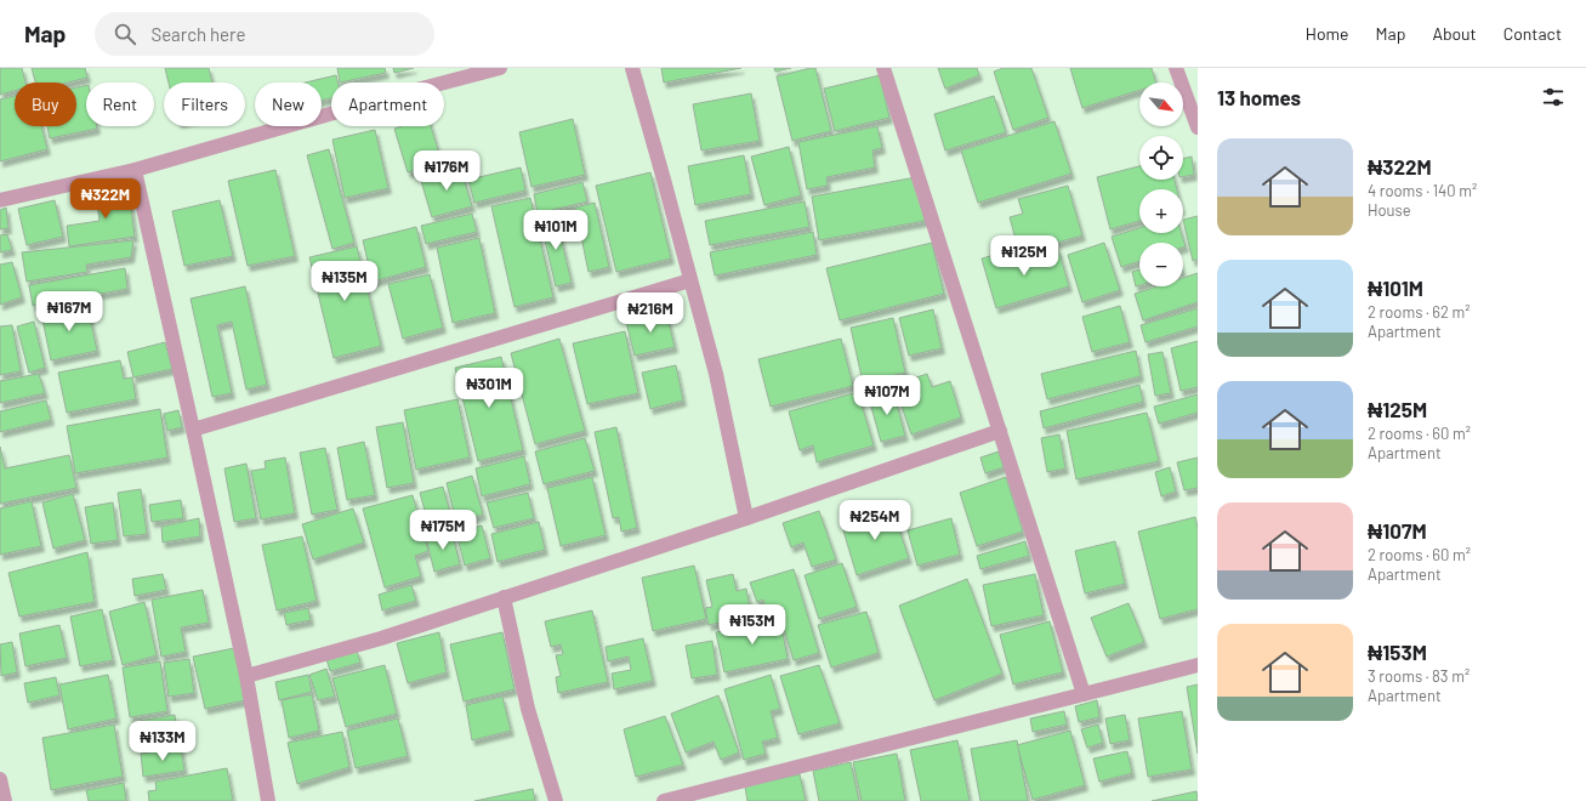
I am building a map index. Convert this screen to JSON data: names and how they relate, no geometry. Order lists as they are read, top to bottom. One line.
{"north":"bottom right","page":{"header":"Map","search":"Search here","nav":["Home","Map","About","Contact"],"heading":"13 homes","map_buttons":["+","−"],"chip":["Buy","Rent","Filters","New","Apartment"],"list":[{"name":"₦322M","note":"4 rooms · 140 m² · House"},{"name":"₦101M","note":"2 rooms · 62 m² · Apartment"},{"name":"₦125M","note":"2 rooms · 60 m² · Apartment"},{"name":"₦107M","note":"2 rooms · 60 m² · Apartment"},{"name":"₦153M","note":"3 rooms · 83 m² · Apartment"}],"price":["₦176M","₦322M","₦101M","₦125M","₦135M","₦167M","₦216M","₦301M","₦107M","₦254M","₦175M","₦153M","₦133M"]}}
